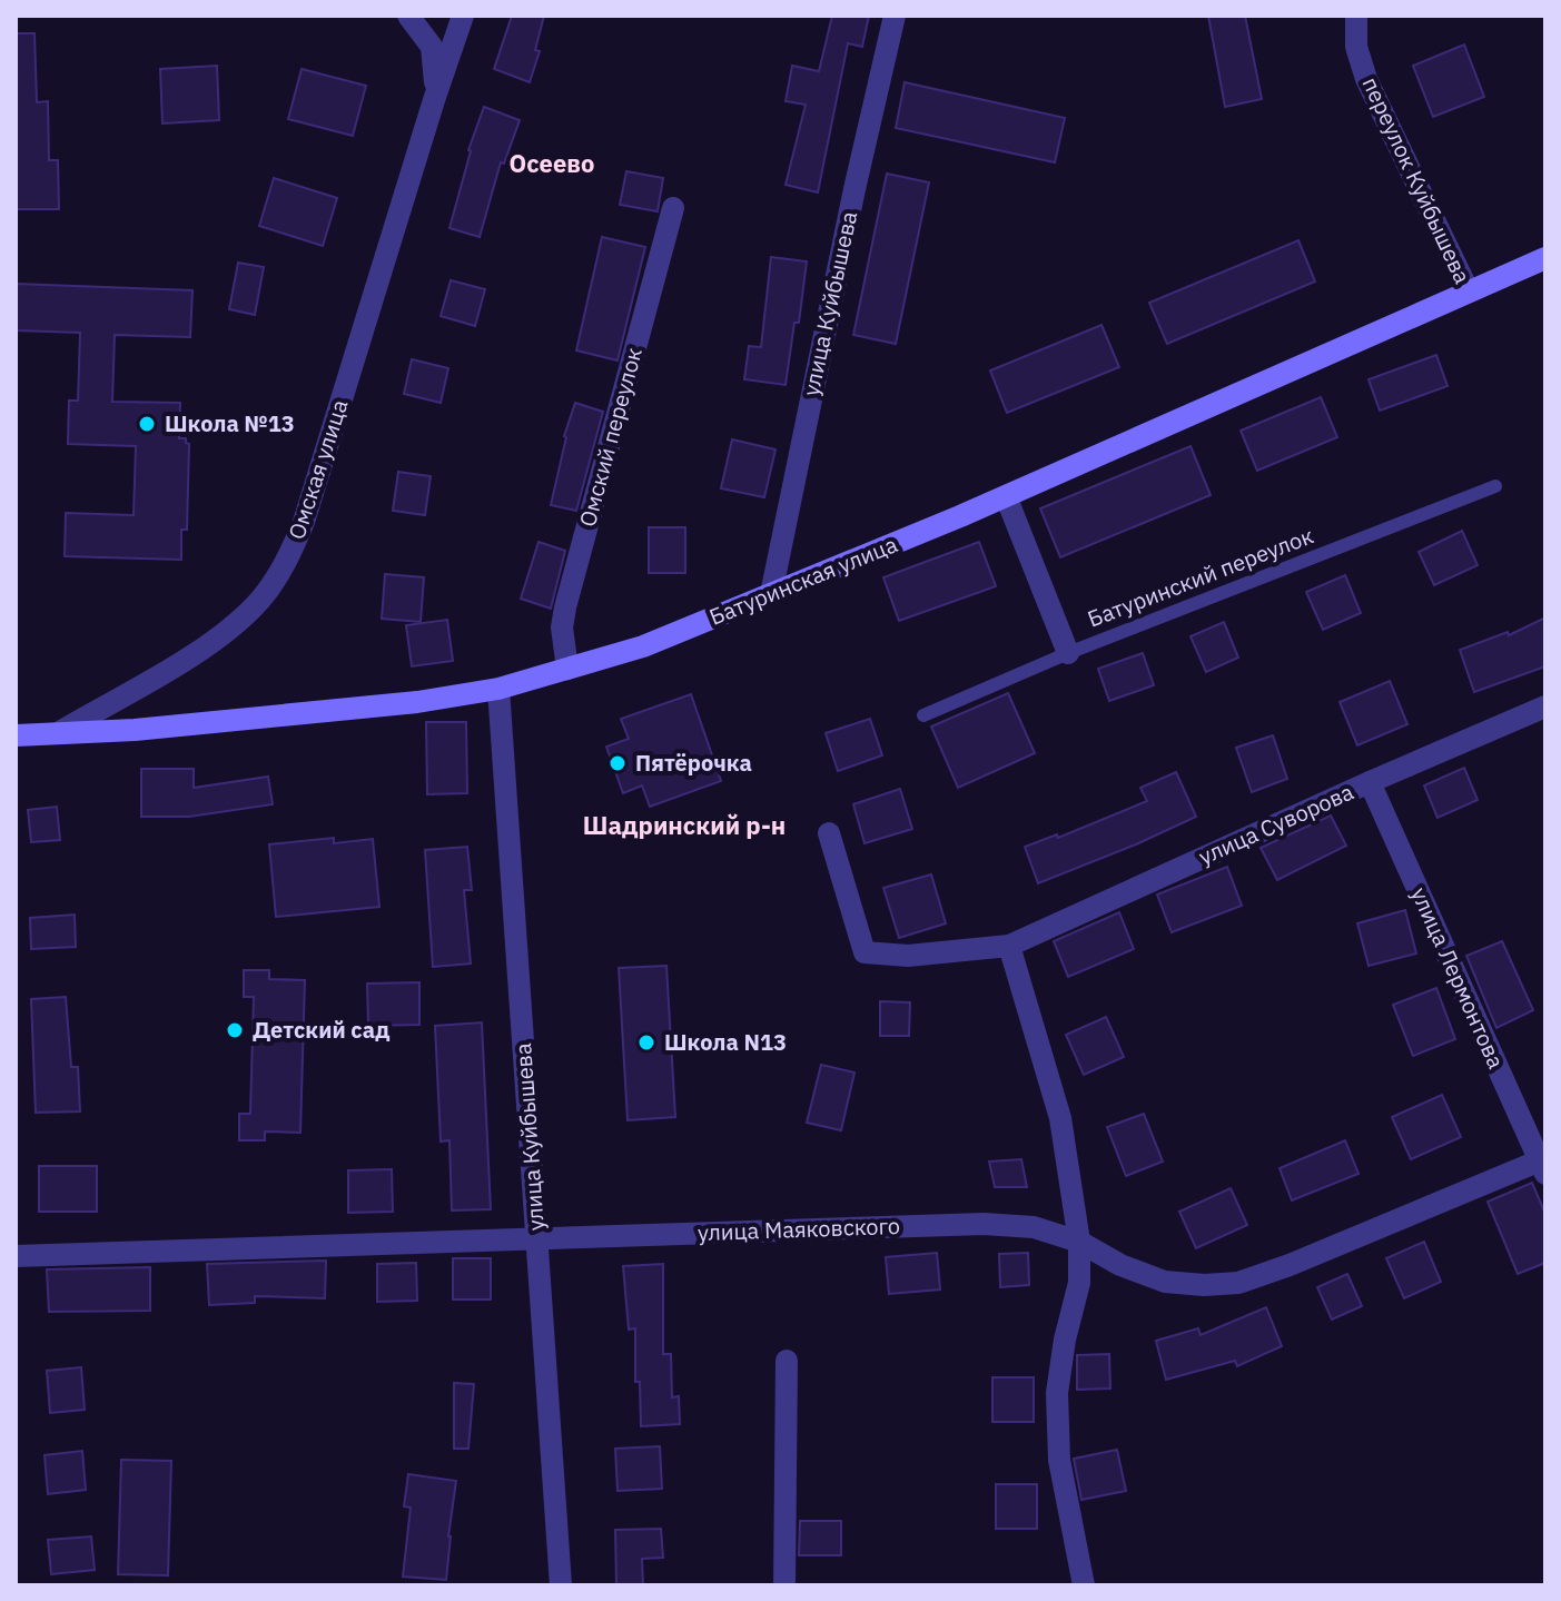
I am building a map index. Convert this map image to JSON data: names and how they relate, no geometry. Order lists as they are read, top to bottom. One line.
{"streets":{"main road":["Батуринская улица"],"street":["переулок Куйбышева","улица Куйбышева","Омский переулок","Омская улица","улица Суворова","улица Лермонтова","улица Маяковского"],"lane":["Батуринский переулок"]},"crossings":[["переулок Куйбышева","Батуринская улица"],["улица Куйбышева","Батуринская улица"],["улица Куйбышева","улица Маяковского"],["Омский переулок","Батуринская улица"],["Омская улица","Батуринская улица"],["улица Суворова","улица Лермонтова"],["улица Лермонтова","улица Маяковского"]],"districts":["Осеево","Шадринский р-н"],"places":["Школа №13","Пятёрочка","Детский сад","Школа N13"]}
